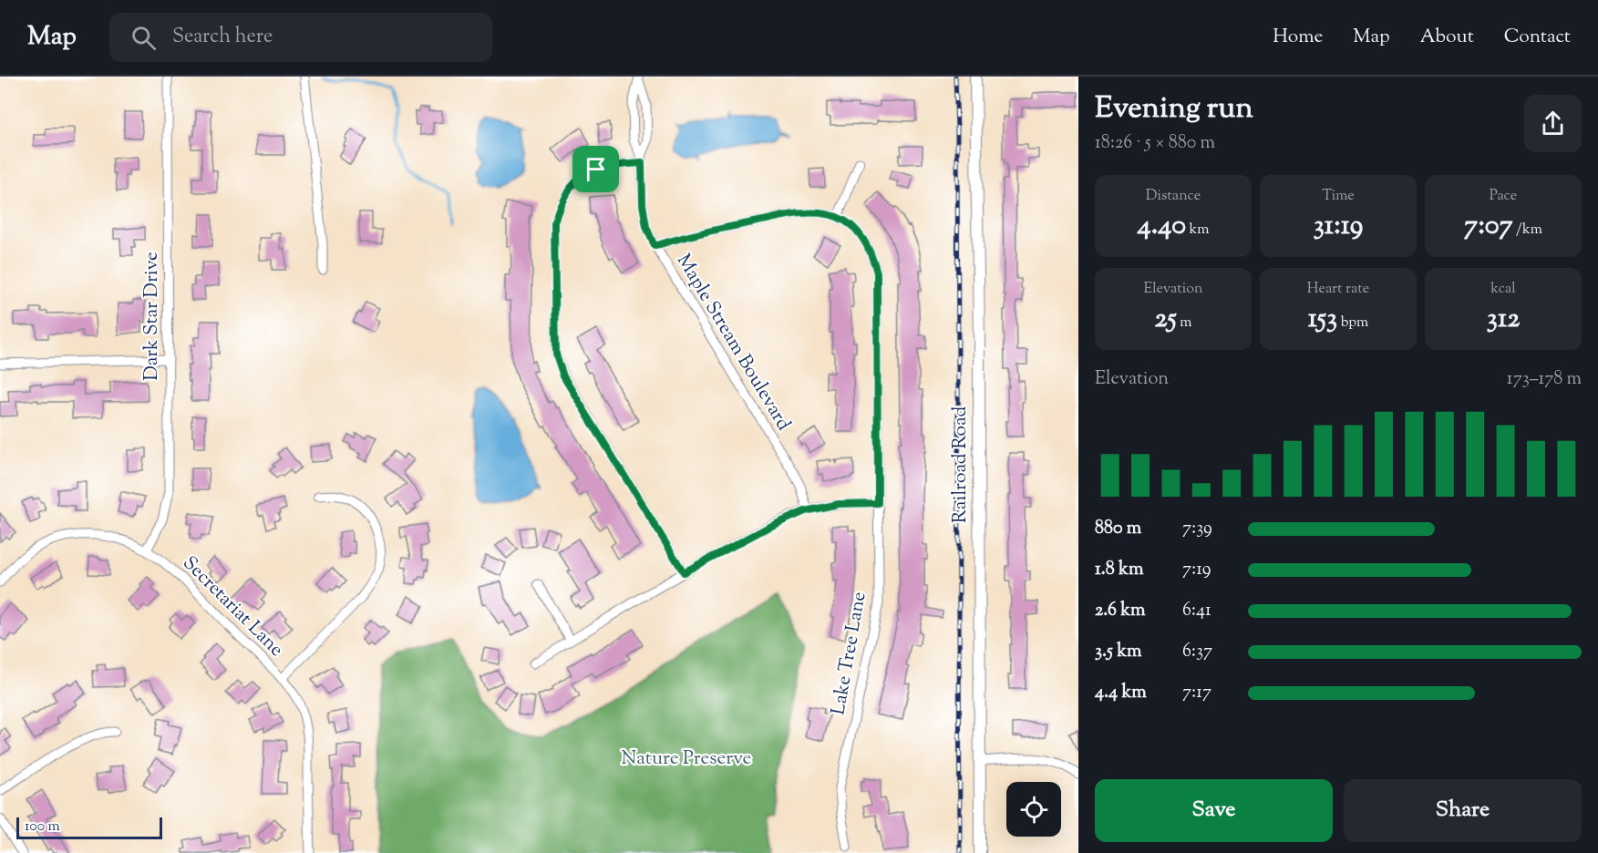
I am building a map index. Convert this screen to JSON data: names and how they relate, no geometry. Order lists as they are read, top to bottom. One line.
{"streets":{"street":["Dark Star Drive","Maple Stream Boulevard","Railroad Road","Secretariat Lane","Lake Tree Lane"]},"crossings":[["Dark Star Drive","Secretariat Lane"]],"parks":["Nature Preserve"],"scale_bar":"100 m","page":{"header":"Map","search":"Search here","nav":["Home","Map","About","Contact"],"heading":["Evening run","18:26 · 5 × 880 m"],"stats":[["Distance","4.40 km"],["Time","31:19"],["Pace","7:07 /km"],["Elevation","25 m"],["Heart rate","153 bpm"],["kcal","312"]],"chart":["Elevation","173–178 m"],"list":[{"name":"880 m","note":"7:39"},{"name":"1.8 km","note":"7:19"},{"name":"2.6 km","note":"6:41"},{"name":"3.5 km","note":"6:37"},{"name":"4.4 km","note":"7:17"}],"buttons":["Save","Share"],"scale":"100 m"}}
